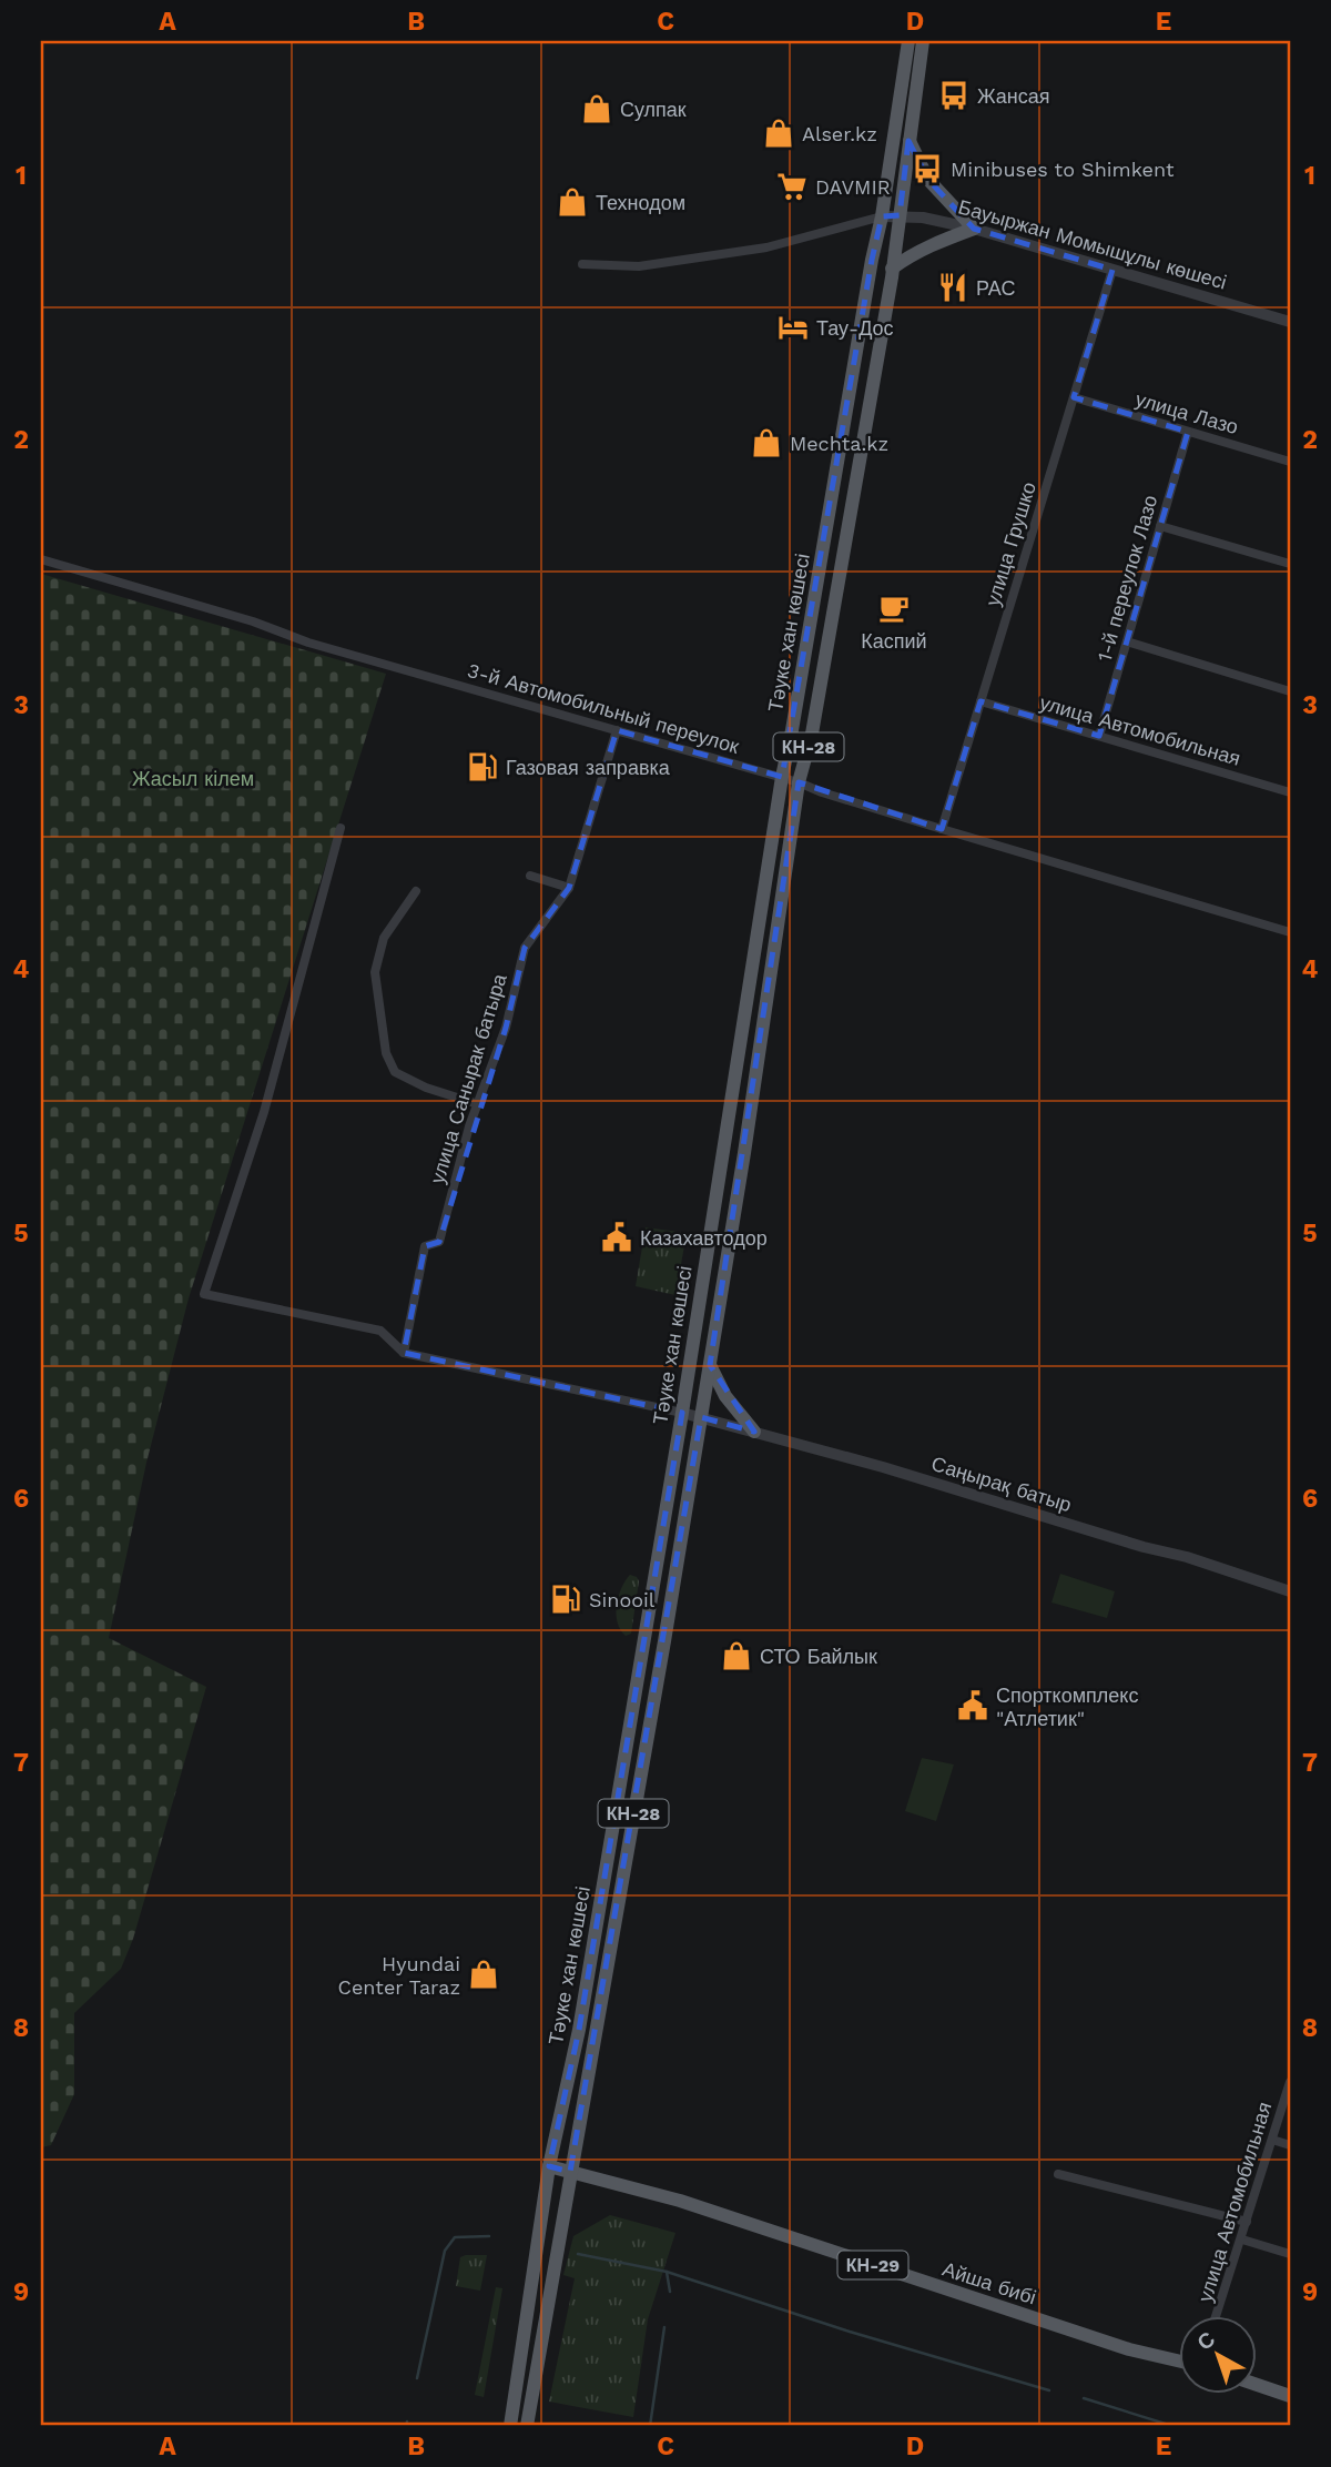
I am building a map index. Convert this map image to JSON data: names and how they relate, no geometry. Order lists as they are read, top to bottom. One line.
{"streets":{"main road":["Тәуке хан көшесі","КН-28","КН-29","Айша бибі"],"street":["Бауыржан Момышұлы көшесі","улица Лазо","улица Грушко","1-й переулок Лазо","3-й Автомобильный переулок","улица Автомобильная","улица Санырак батыра","Саңырақ батыр"]},"crossings":[["Бауыржан Момышұлы көшесі","улица Грушко"],["Бауыржан Момышұлы көшесі","Тәуке хан көшесі"],["улица Лазо","улица Грушко"],["улица Лазо","1-й переулок Лазо"],["улица Грушко","3-й Автомобильный переулок"],["улица Грушко","улица Автомобильная"],["1-й переулок Лазо","улица Автомобильная"],["Тәуке хан көшесі","3-й Автомобильный переулок"],["Тәуке хан көшесі","Саңырақ батыр"],["Тәуке хан көшесі","Айша бибі"],["3-й Автомобильный переулок","улица Санырак батыра"]],"parks":["Жасыл кілем"],"places":{"bus stop":["Жансая","Minibuses to Shimkent"],"shop":["Сулпак","Alser.kz","Технодом","Mechta.kz","СТО Байлык","Hyundai Center Taraz"],"supermarket":["DAVMIR"],"restaurant":["РАС"],"hotel":["Тау-Дос"],"cafe":["Каспий"],"fuel station":["Газовая заправка","Sinooil"],"public building":["Казахавтодор","Спорткомплекс \"Атлетик\""]},"north":"top left","grid":{"columns":["A","B","C","D","E"],"rows":["1","2","3","4","5","6","7","8","9"]}}
